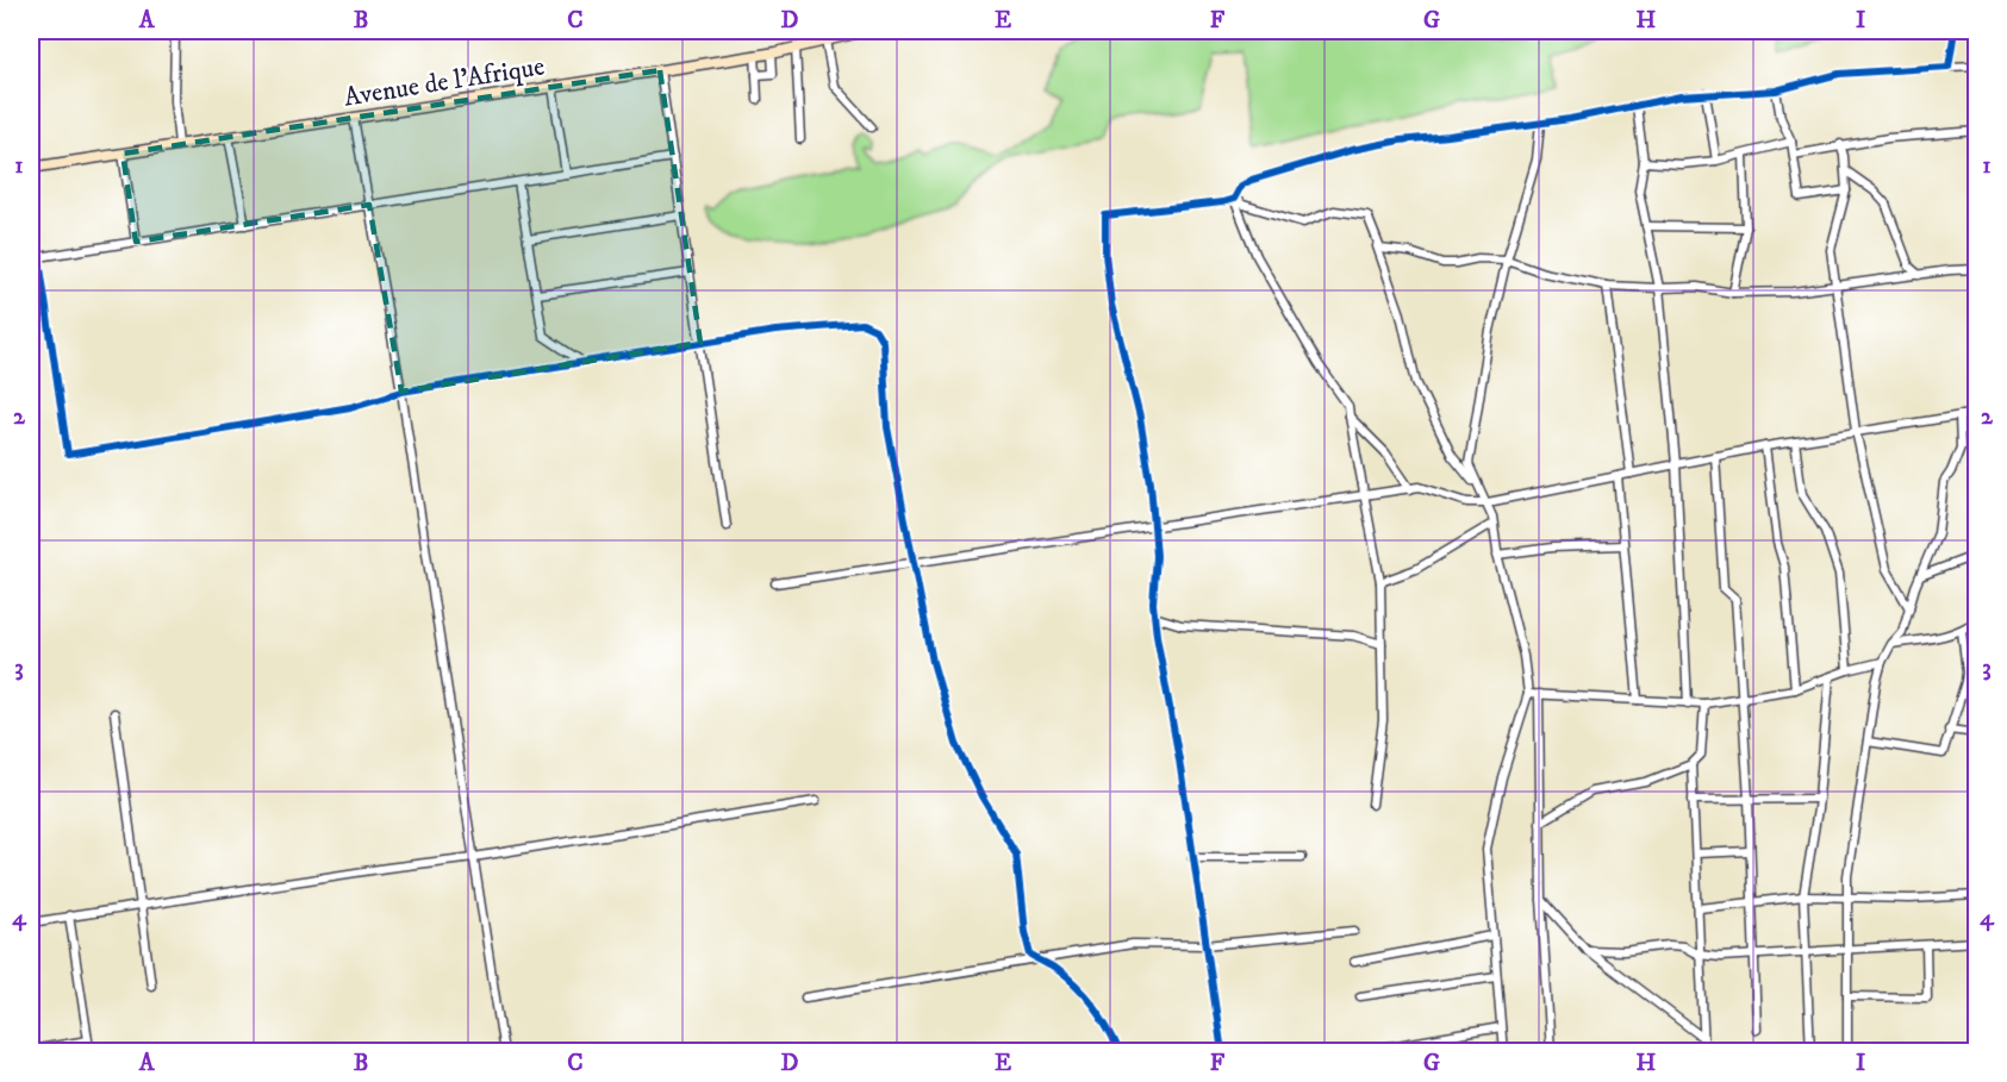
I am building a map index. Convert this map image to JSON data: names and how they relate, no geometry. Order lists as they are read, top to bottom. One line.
{"streets":{"main road":["Avenue de l'Afrique"]},"grid":{"columns":["A","B","C","D","E","F","G","H","I"],"rows":["1","2","3","4"]}}
